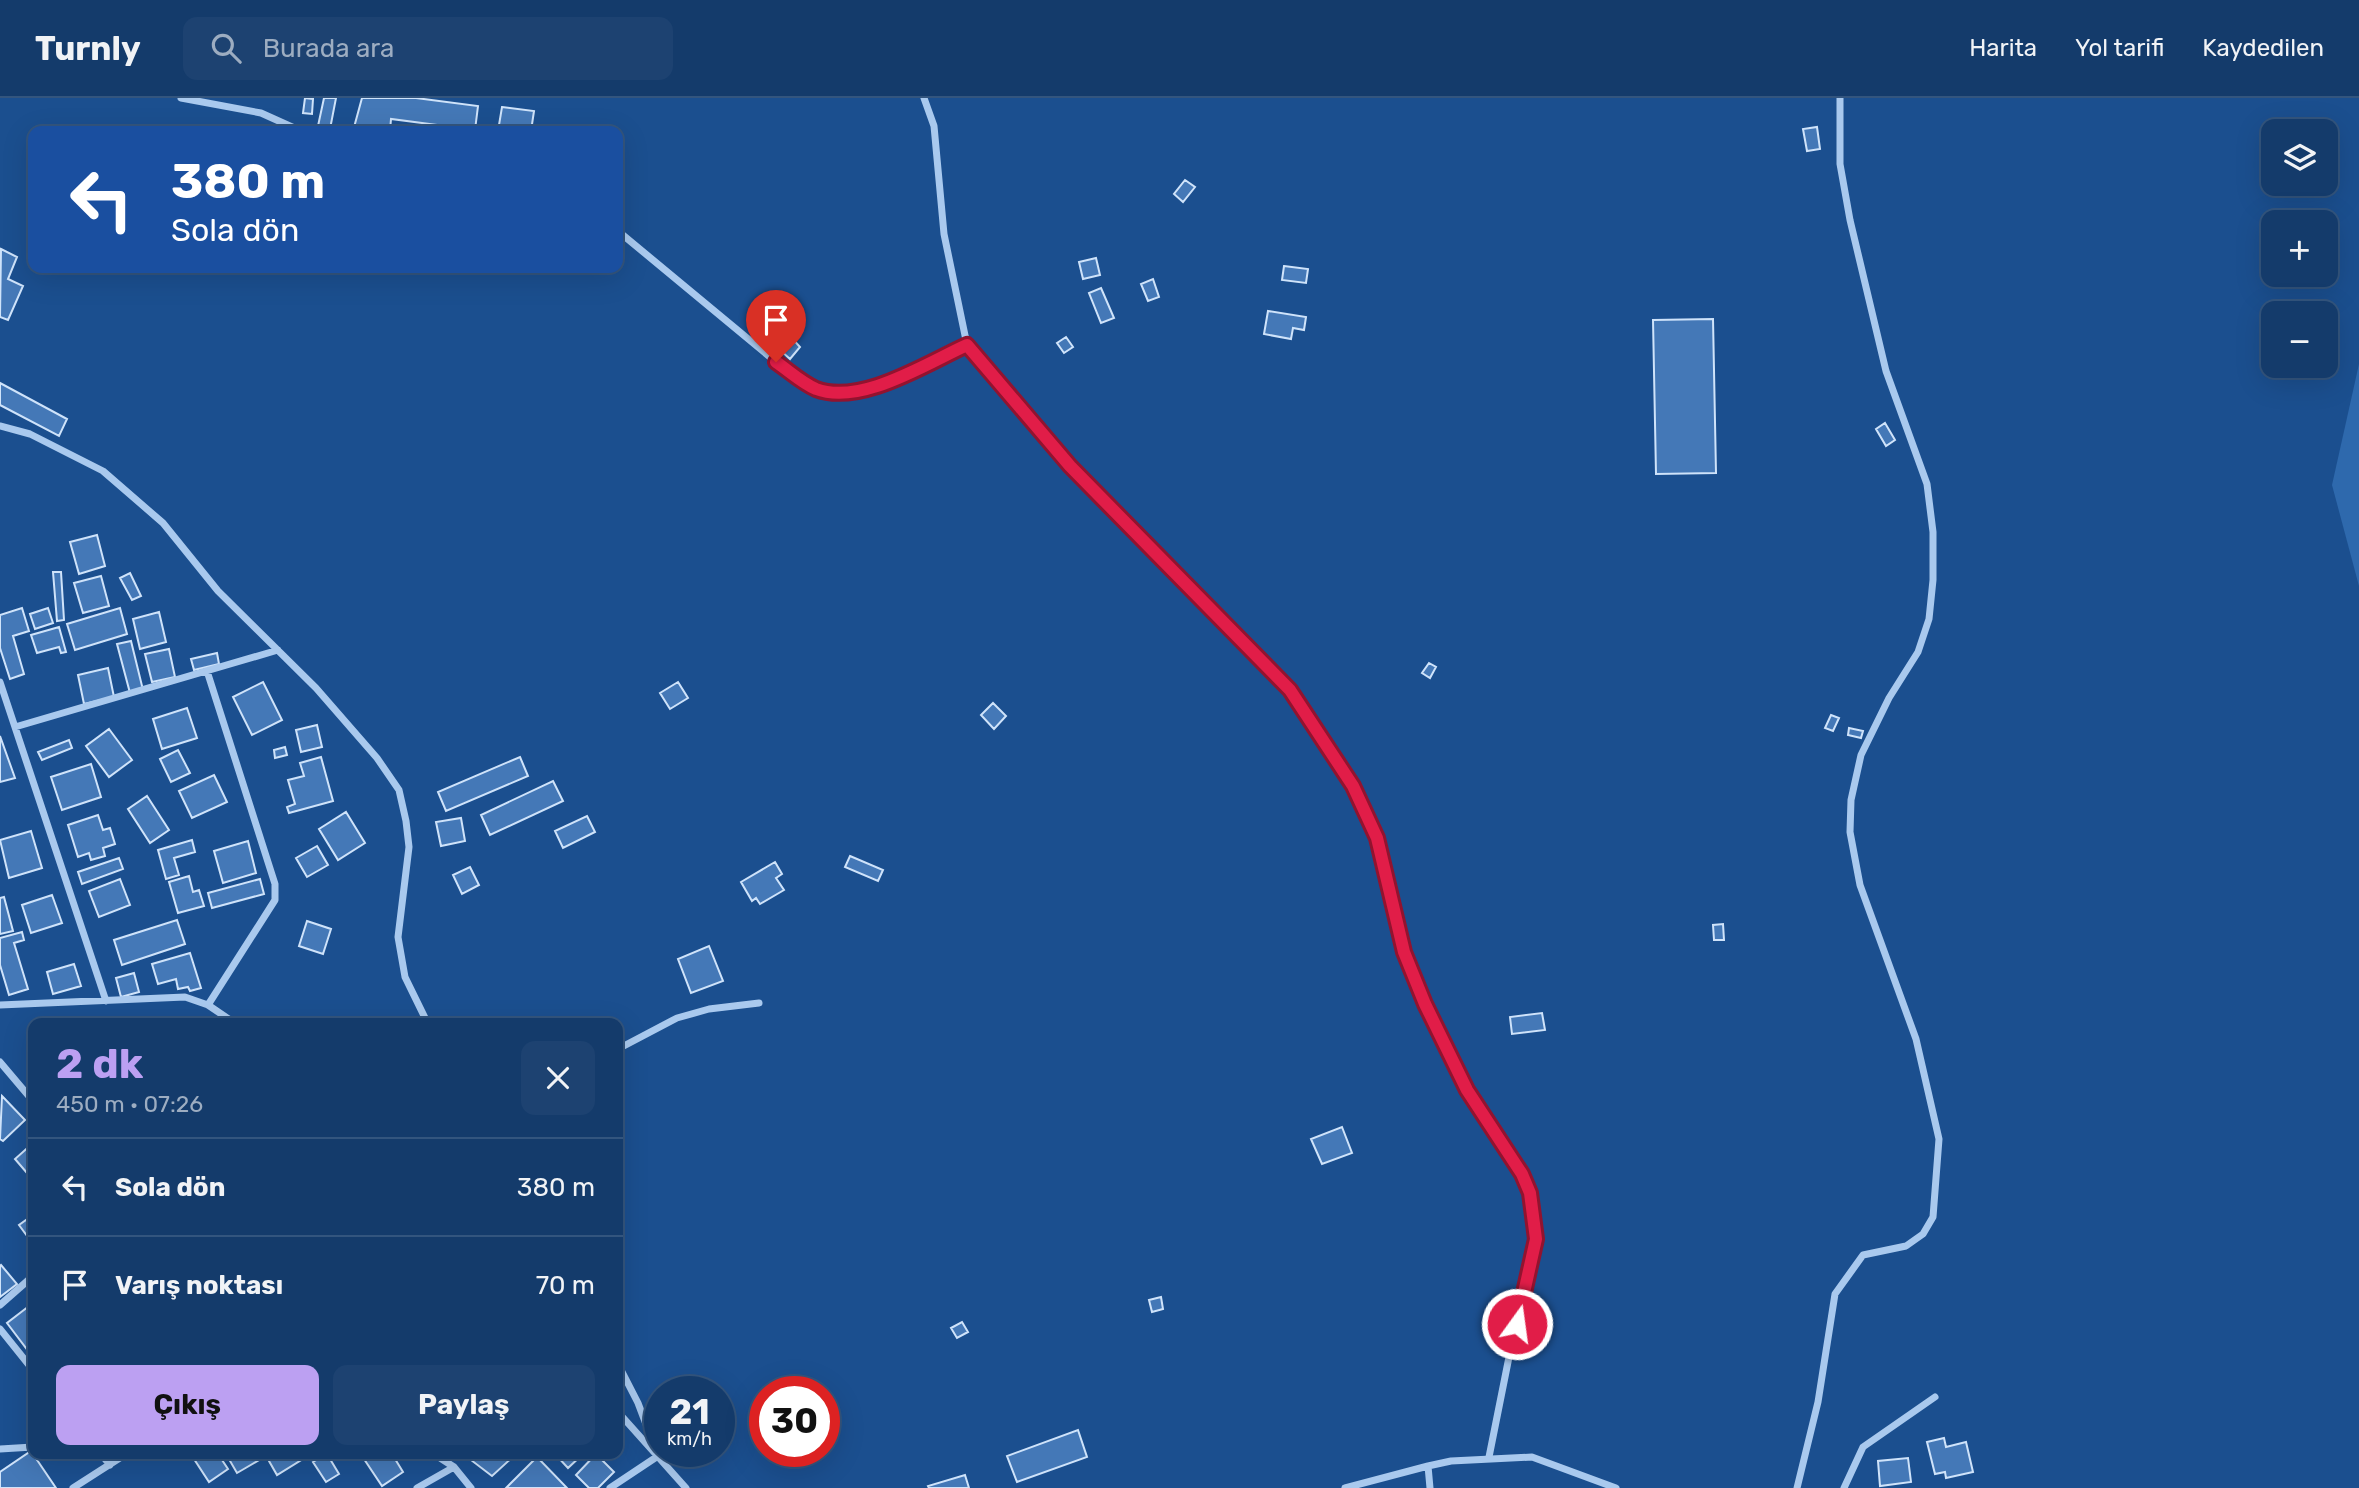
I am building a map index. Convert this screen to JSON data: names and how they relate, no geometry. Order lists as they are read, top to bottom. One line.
{"page":{"header":"Turnly","search":"Burada ara","nav":["Harita","Yol tarifi","Kaydedilen"],"map_buttons":["+","−"],"turn":["380 m","Sola dön"],"heading":["2 dk","450 m · 07:26"],"list":[{"name":"Sola dön","value":"380 m"},{"name":"Varış noktası","value":"70 m"}],"buttons":["Çıkış","Paylaş"],"speed":"21 km/h","limit":"30"}}
